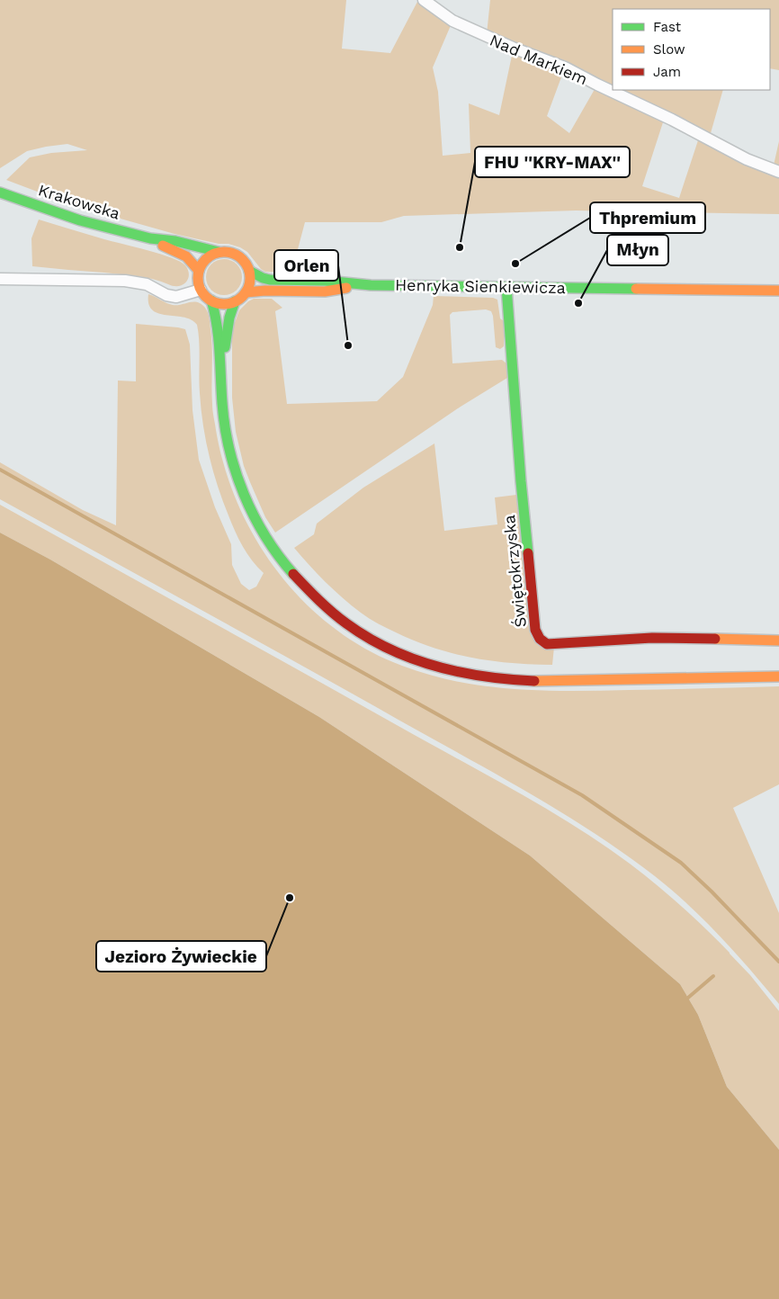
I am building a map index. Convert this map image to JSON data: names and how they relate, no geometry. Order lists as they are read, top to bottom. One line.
{"streets":{"main road":["Krakowska","Henryka Sienkiewicza","Świętokrzyska"],"street":["Nad Markiem"]},"crossings":[["Krakowska","Henryka Sienkiewicza"],["Henryka Sienkiewicza","Świętokrzyska"]],"places":["FHU ''KRY-MAX''","Thpremium","Młyn","Orlen","Jezioro Żywieckie"],"legend":["Fast","Slow","Jam"]}
